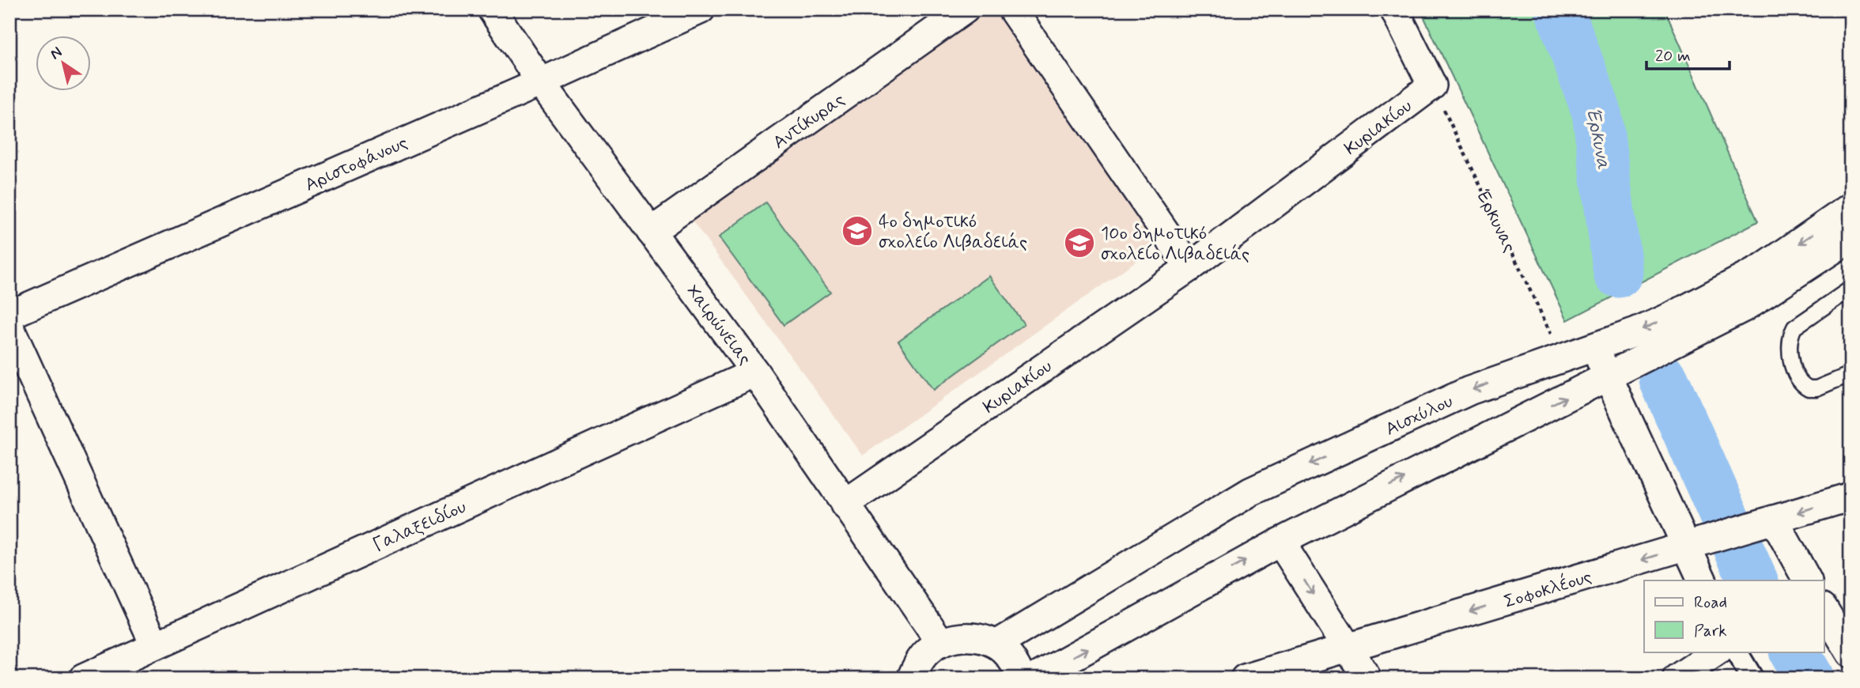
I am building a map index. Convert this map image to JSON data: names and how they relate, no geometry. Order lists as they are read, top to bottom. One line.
{"streets":{"street":["Αντίκυρας","Κυριακίου","Αριστοφάνους","Χαιρώνειας","Αισχύλου","Γαλαξειδίου","Σοφοκλέους"],"path":["Έρκυνας"]},"crossings":[["Αντίκυρας","Χαιρώνειας"],["Κυριακίου","Έρκυνας"],["Κυριακίου","Χαιρώνειας"],["Αριστοφάνους","Χαιρώνειας"],["Έρκυνας","Αισχύλου"],["Χαιρώνειας","Γαλαξειδίου"]],"water":["Έρκυνα"],"places":{"school or university":["4ο δημοτικό σχολείο Λιβαδειάς","10ο δημοτικό σχολείο Λιβαδειάς"]},"legend":["Road","Park"],"scale_bar":"20 m","north":"top left"}
